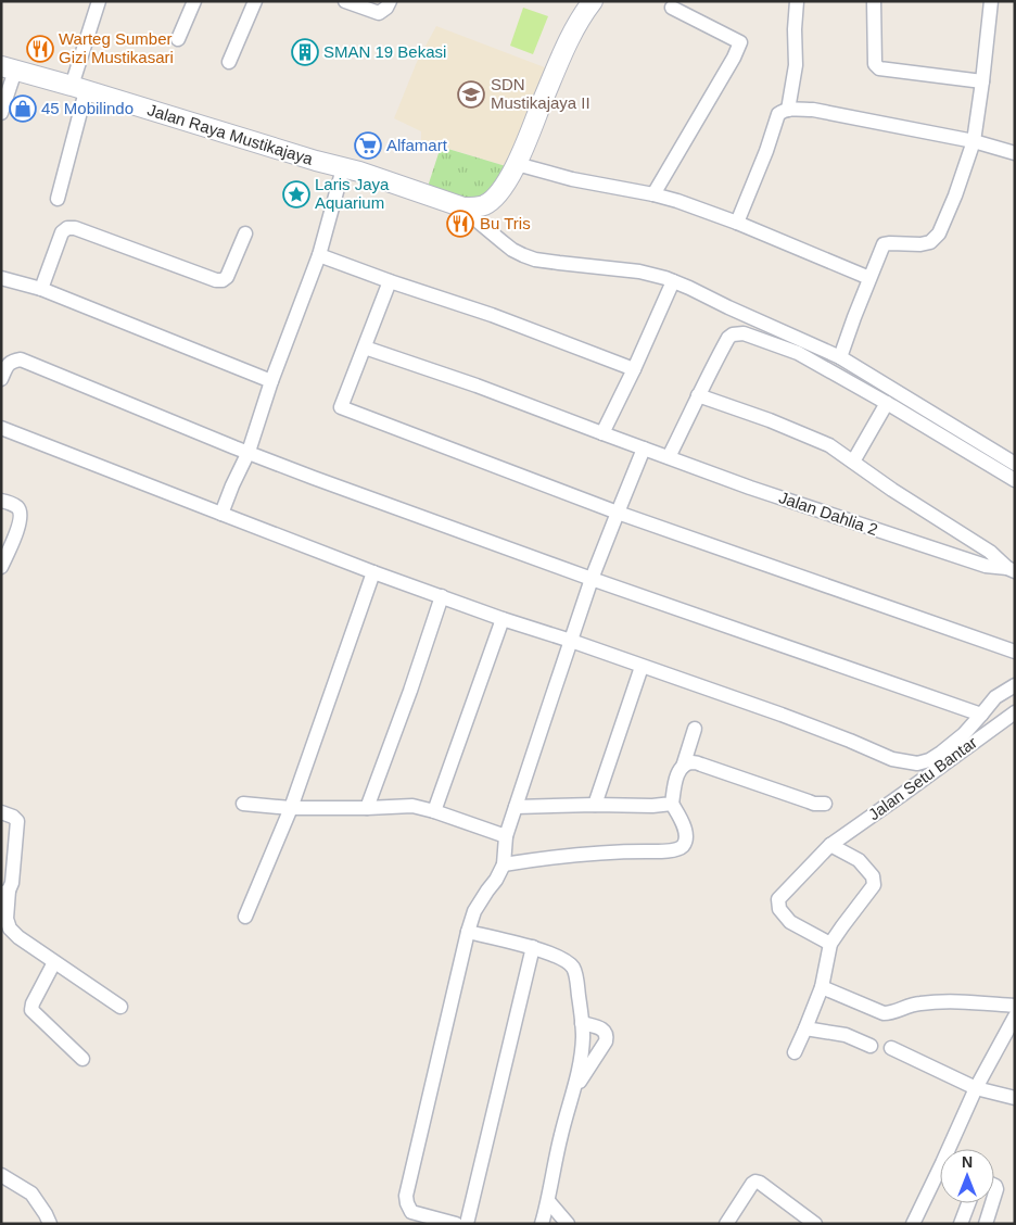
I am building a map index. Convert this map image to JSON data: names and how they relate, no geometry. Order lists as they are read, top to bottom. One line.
{"streets":{"main road":["Jalan Raya Mustikajaya"],"street":["Jalan Dahlia 2","Jalan Setu Bantar"]},"places":{"restaurant":["Warteg Sumber Gizi Mustikasari","Bu Tris"],"building":["SMAN 19 Bekasi"],"school or university":["SDN Mustikajaya II"],"shop":["45 Mobilindo"],"supermarket":["Alfamart"],"place":["Laris Jaya Aquarium"]},"north":"top"}
